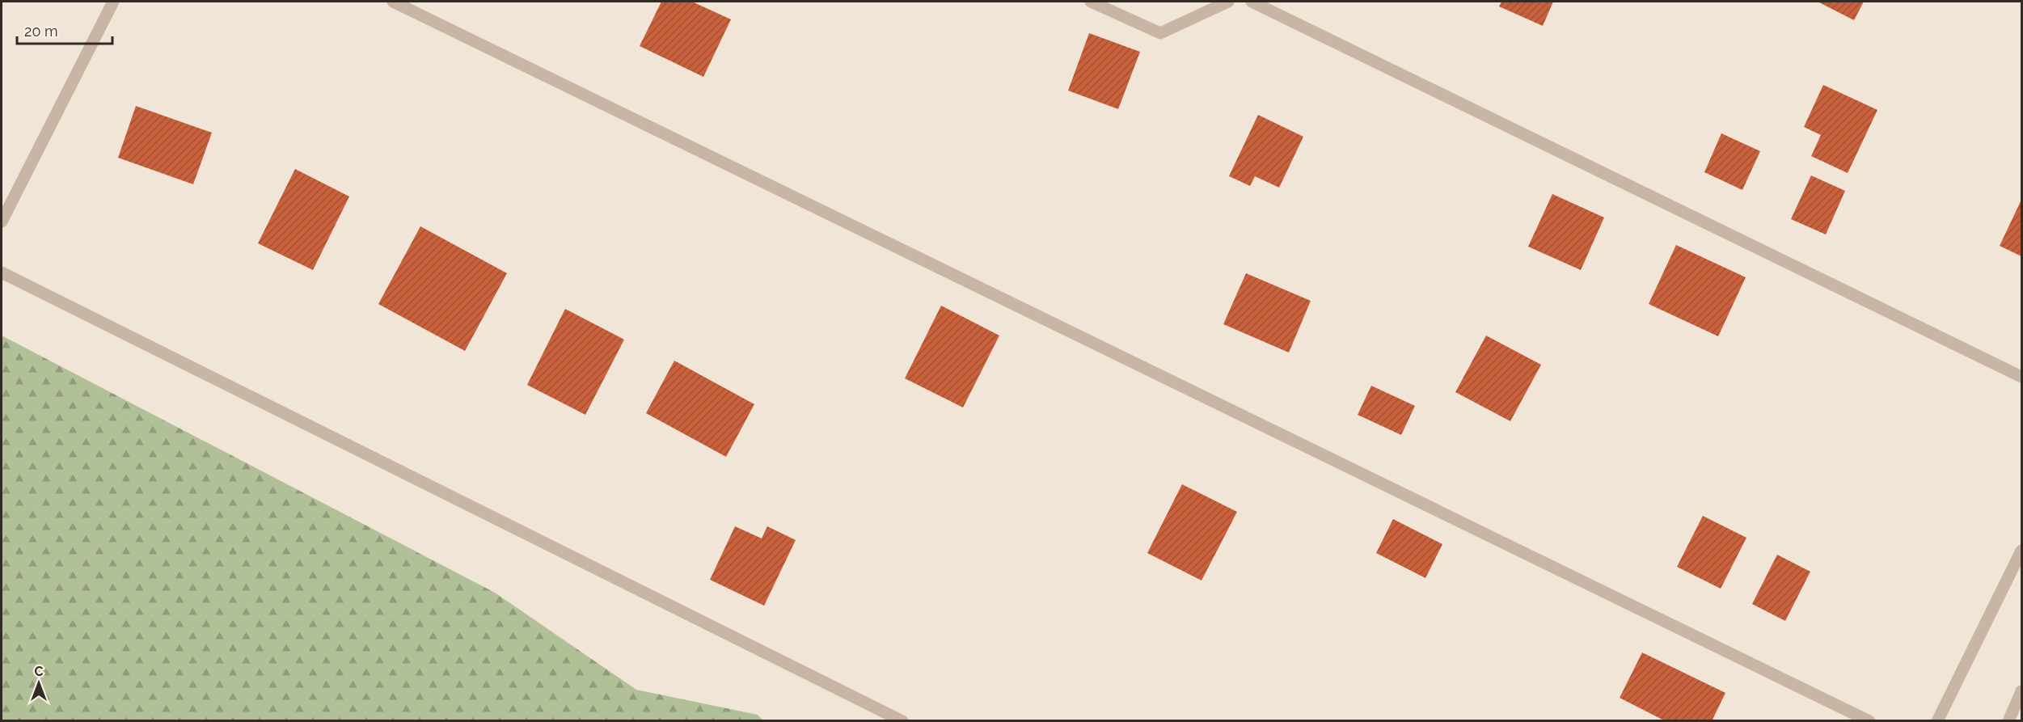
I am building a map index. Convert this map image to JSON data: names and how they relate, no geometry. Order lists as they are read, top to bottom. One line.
{"scale_bar":"20 m","north":"top"}
